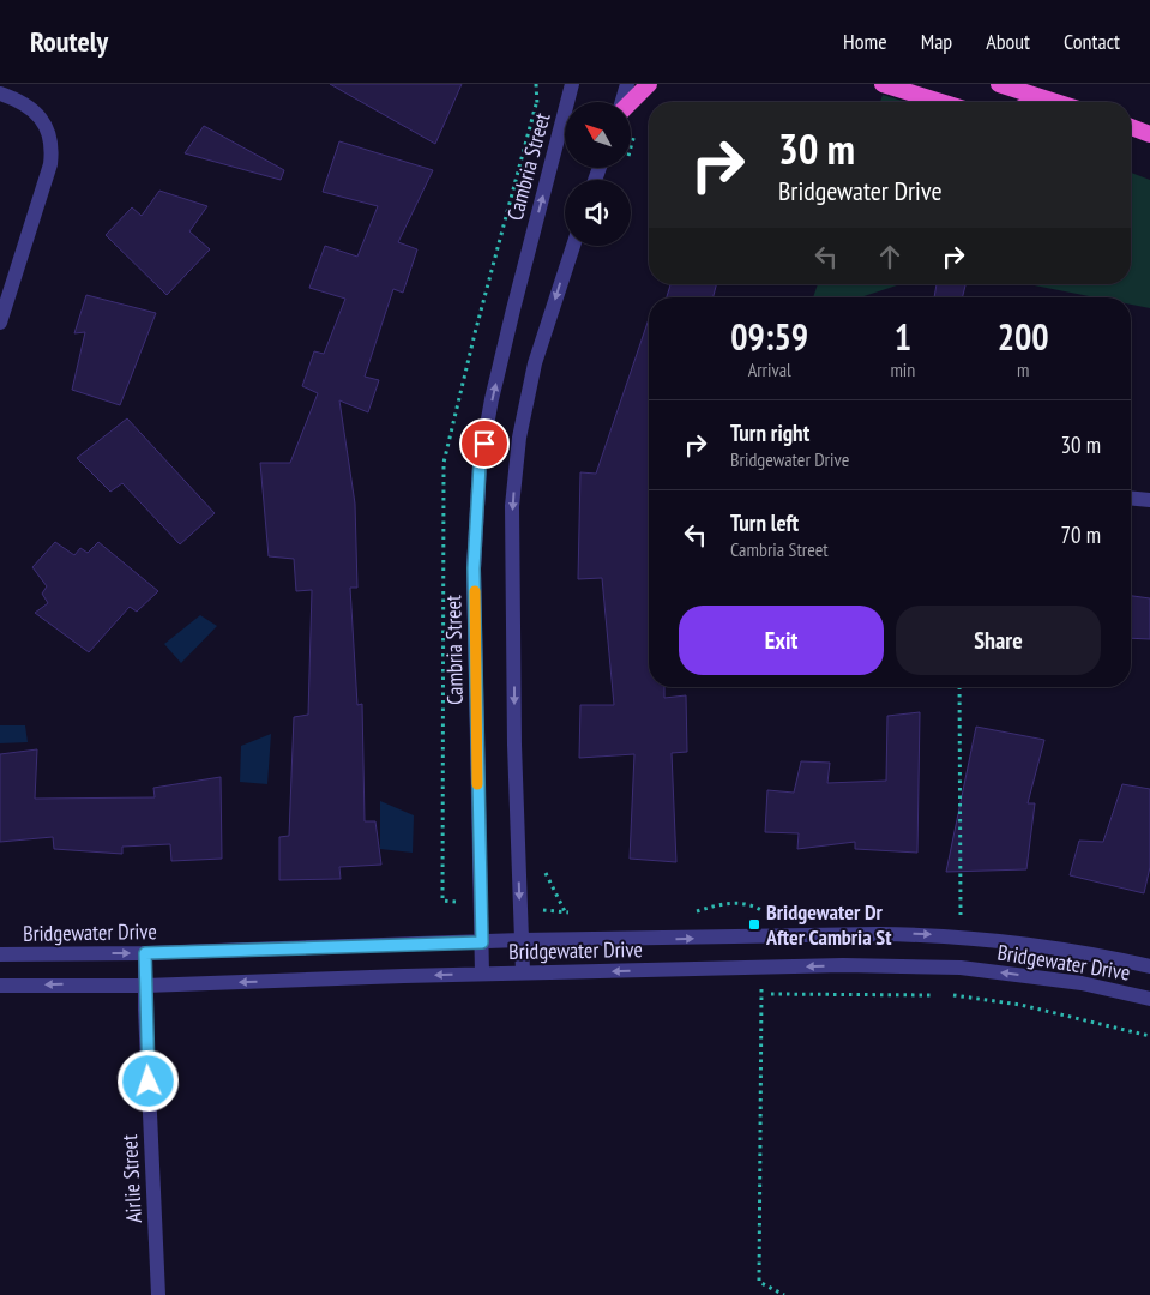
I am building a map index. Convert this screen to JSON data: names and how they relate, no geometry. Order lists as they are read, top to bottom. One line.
{"streets":{"street":["Cambria Street","Bridgewater Drive","Airlie Street"]},"crossings":[["Cambria Street","Bridgewater Drive"],["Bridgewater Drive","Airlie Street"]],"places":{"transit":["Bridgewater Dr After Cambria St"]},"north":"top left","page":{"header":"Routely","nav":["Home","Map","About","Contact"],"turn":["30 m","Bridgewater Drive"],"eta":["09:59","Arrival","1","min","200","m"],"list":[{"name":"Turn right","note":"Bridgewater Drive","value":"30 m"},{"name":"Turn left","note":"Cambria Street","value":"70 m"}],"buttons":["Exit","Share"]}}
